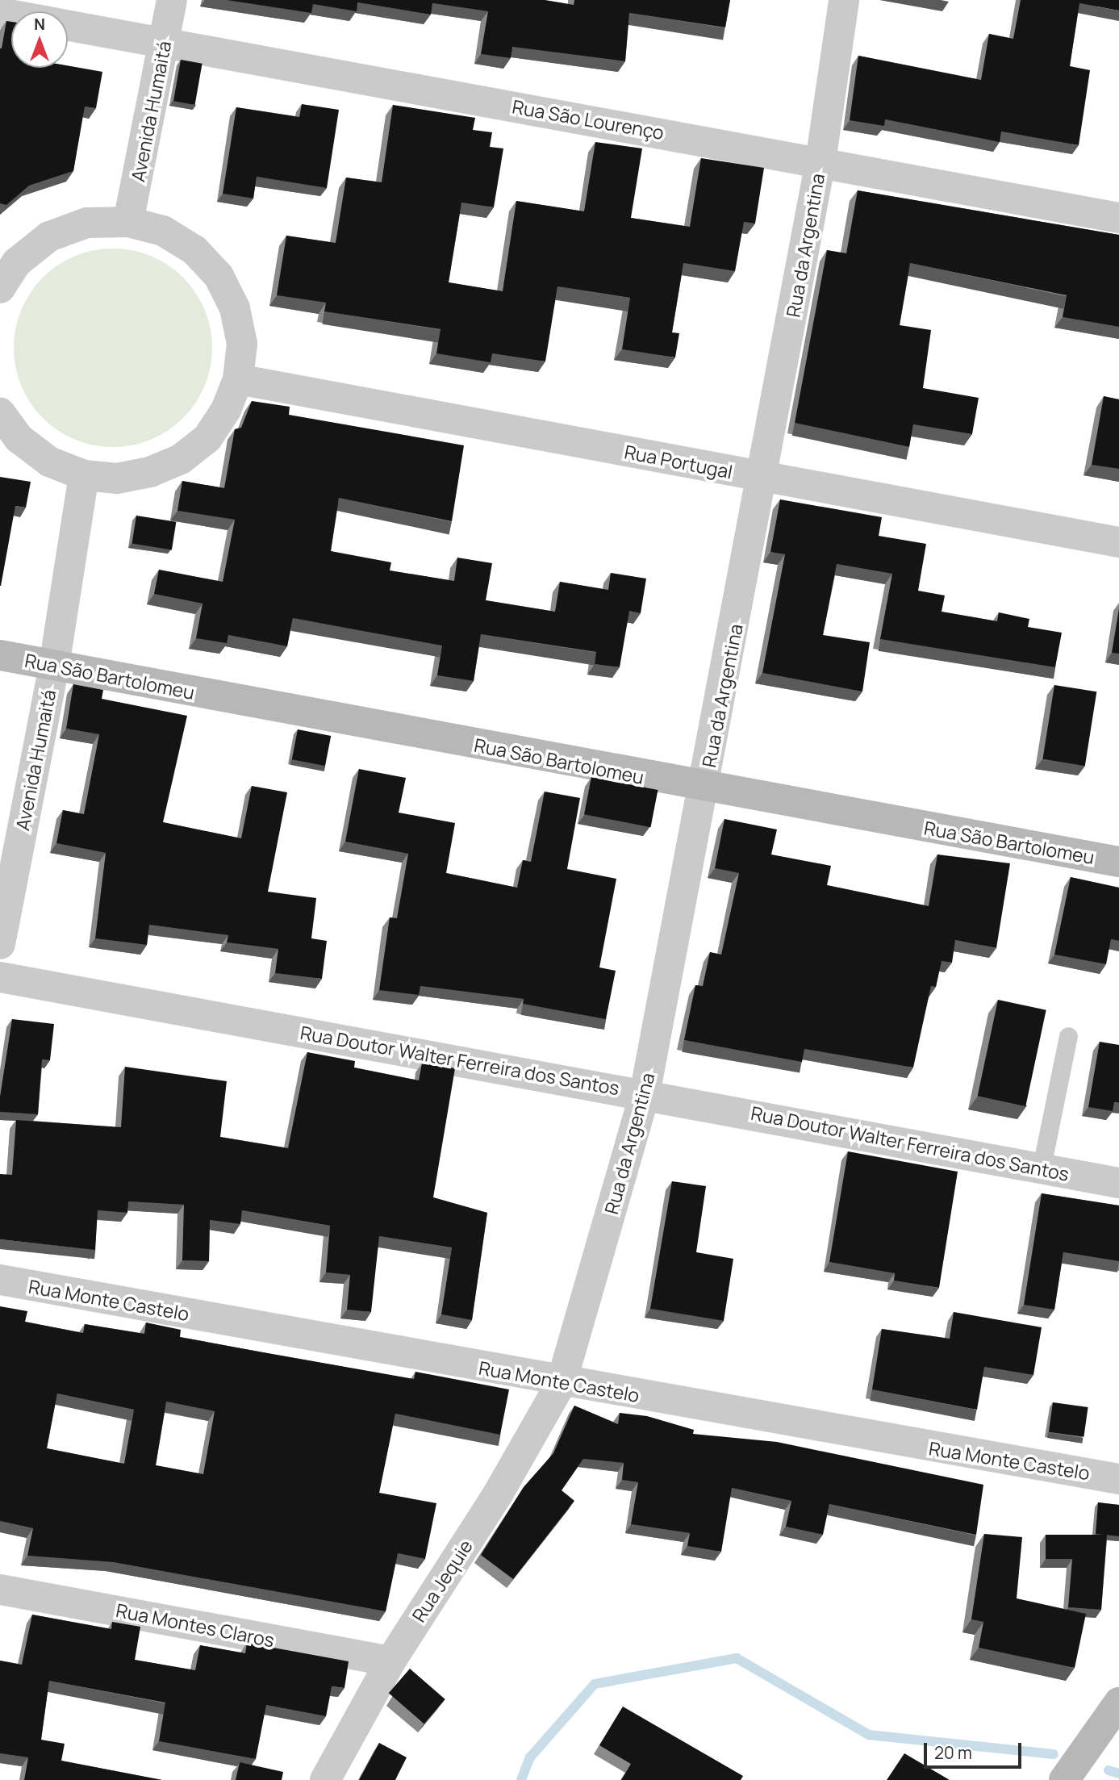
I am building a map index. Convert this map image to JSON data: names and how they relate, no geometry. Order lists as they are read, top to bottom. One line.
{"streets":{"street":["Avenida Humaitá","Rua São Lourenço","Rua da Argentina","Rua Portugal","Rua São Bartolomeu","Rua Doutor Walter Ferreira dos Santos","Rua Monte Castelo","Rua Jequie","Rua Montes Claros"]},"crossings":[["Avenida Humaitá","Rua São Lourenço"],["Avenida Humaitá","Rua São Bartolomeu"],["Rua São Lourenço","Rua da Argentina"],["Rua da Argentina","Rua Portugal"],["Rua da Argentina","Rua São Bartolomeu"],["Rua da Argentina","Rua Doutor Walter Ferreira dos Santos"],["Rua da Argentina","Rua Monte Castelo"],["Rua da Argentina","Rua Jequie"],["Rua Monte Castelo","Rua Jequie"],["Rua Jequie","Rua Montes Claros"]],"scale_bar":"20 m","north":"top"}
